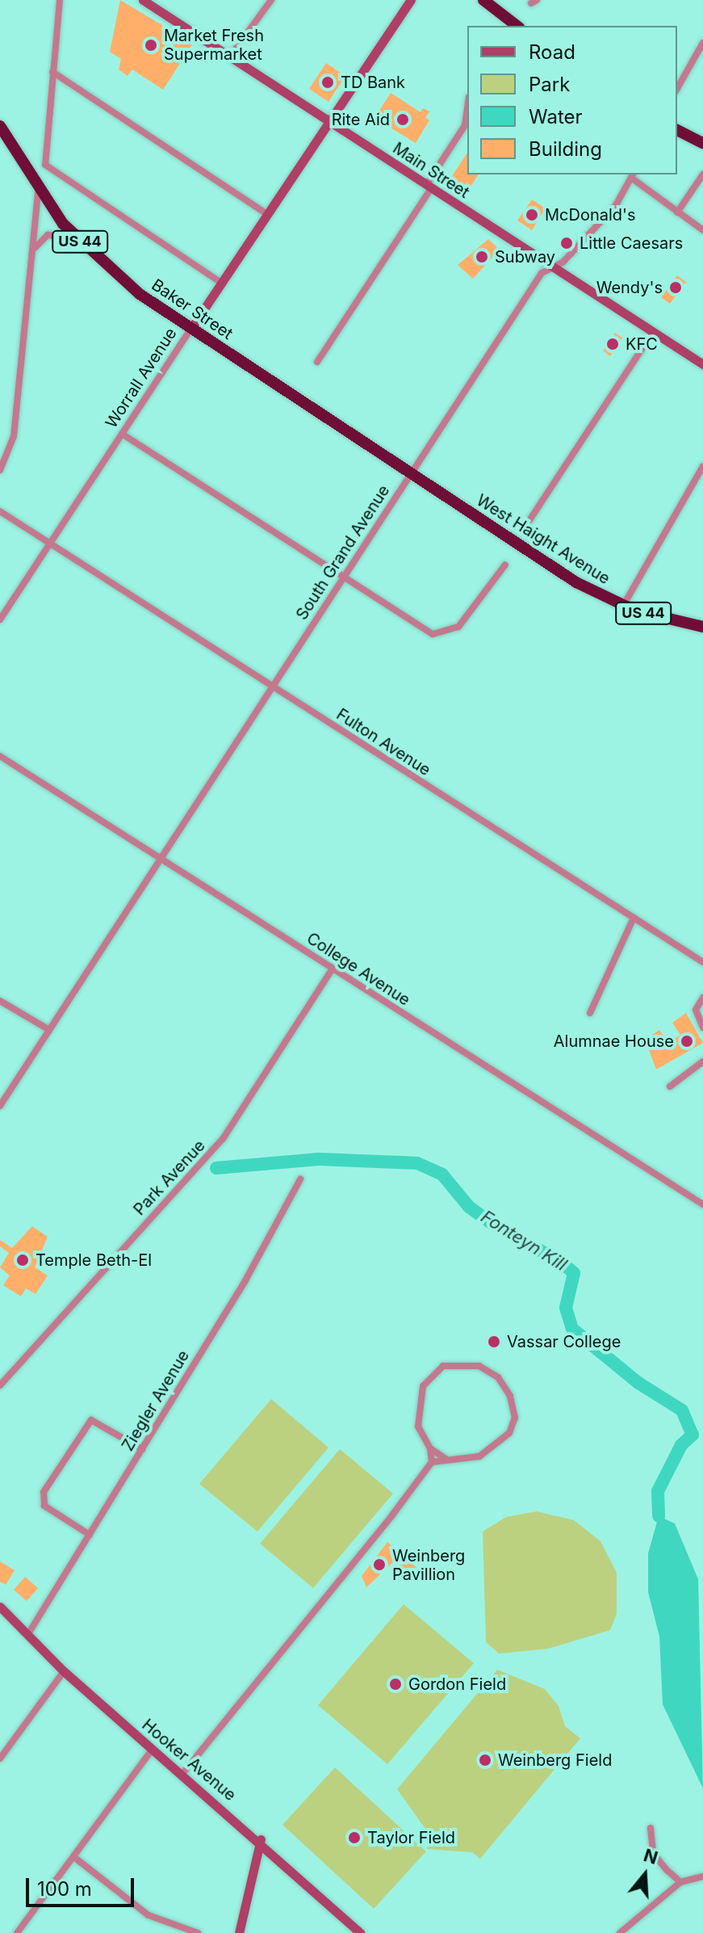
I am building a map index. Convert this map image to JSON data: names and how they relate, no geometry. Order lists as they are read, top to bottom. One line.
{"streets":{"highway":["US 44","Baker Street","West Haight Avenue"],"street":["Main Street","Worrall Avenue","South Grand Avenue","Fulton Avenue","College Avenue","Park Avenue","Ziegler Avenue","Hooker Avenue"]},"crossings":[["Main Street","Worrall Avenue"],["Main Street","South Grand Avenue"],["Baker Street","Worrall Avenue"],["Baker Street","West Haight Avenue"],["Baker Street","South Grand Avenue"],["Worrall Avenue","Fulton Avenue"],["West Haight Avenue","South Grand Avenue"],["South Grand Avenue","Fulton Avenue"],["South Grand Avenue","College Avenue"],["College Avenue","Park Avenue"],["Ziegler Avenue","Hooker Avenue"]],"water":["Fonteyn Kill"],"places":["Market Fresh Supermarket","TD Bank","Rite Aid","McDonald's","Little Caesars","Subway","Wendy's","KFC","Alumnae House","Temple Beth-El","Vassar College","Weinberg Pavillion","Gordon Field","Weinberg Field","Taylor Field"],"legend":["Road","Park","Water","Building"],"scale_bar":"100 m","north":"top"}
